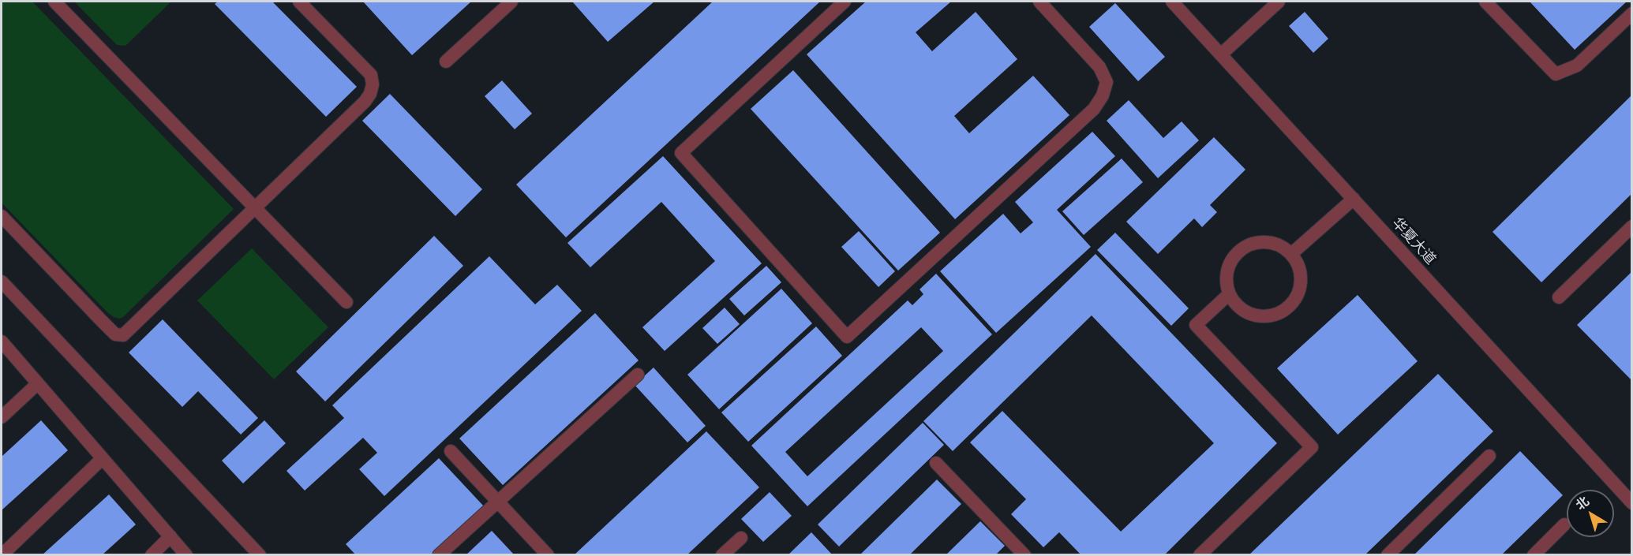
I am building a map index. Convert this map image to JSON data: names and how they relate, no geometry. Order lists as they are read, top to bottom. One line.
{"streets":{"street":["华夏大道"]},"north":"top left"}
